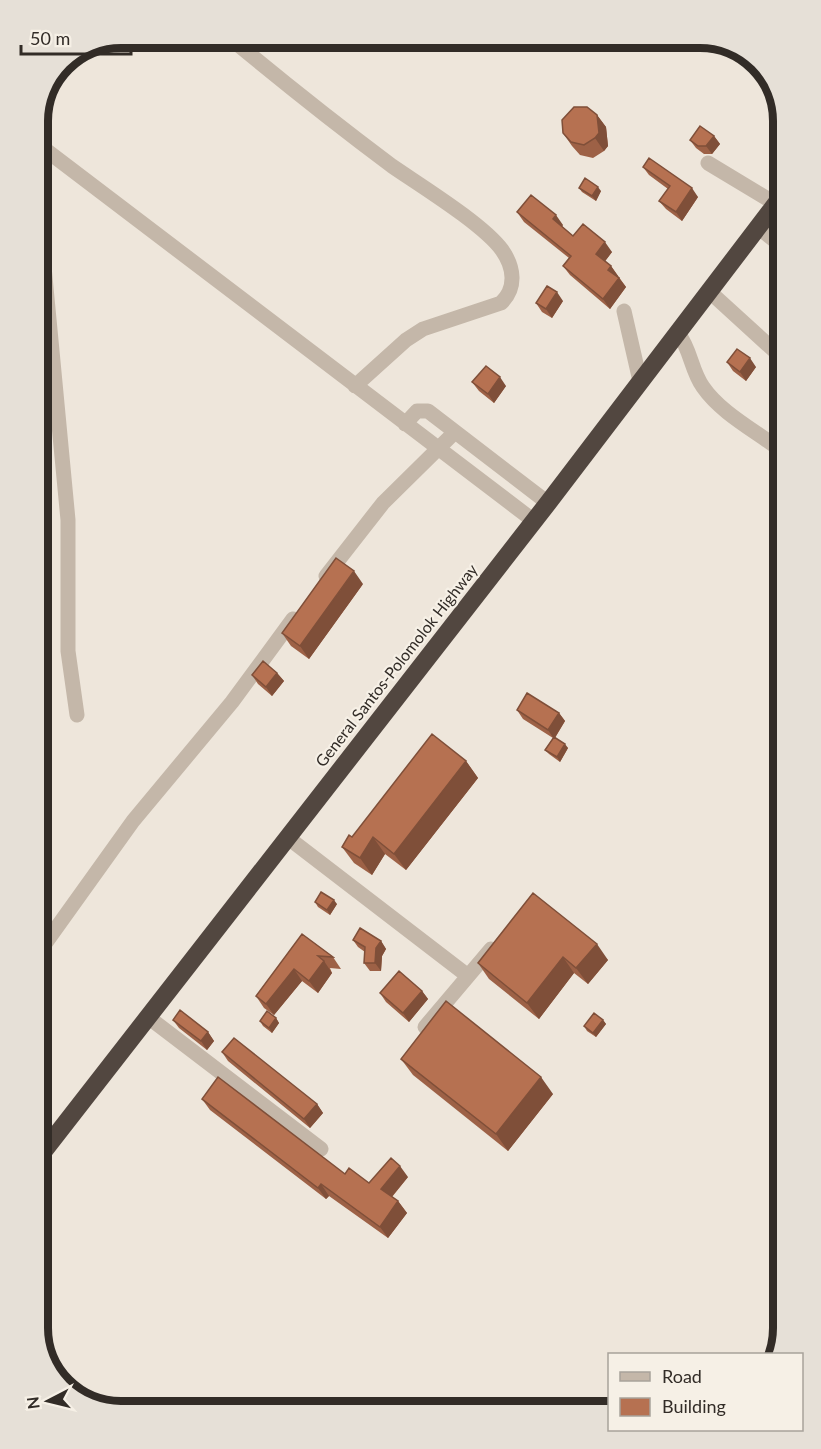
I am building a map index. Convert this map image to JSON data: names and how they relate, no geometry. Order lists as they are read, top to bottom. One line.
{"streets":{"highway":["General Santos-Polomolok Highway"]},"legend":["Road","Building"],"scale_bar":"50 m","north":"left"}
